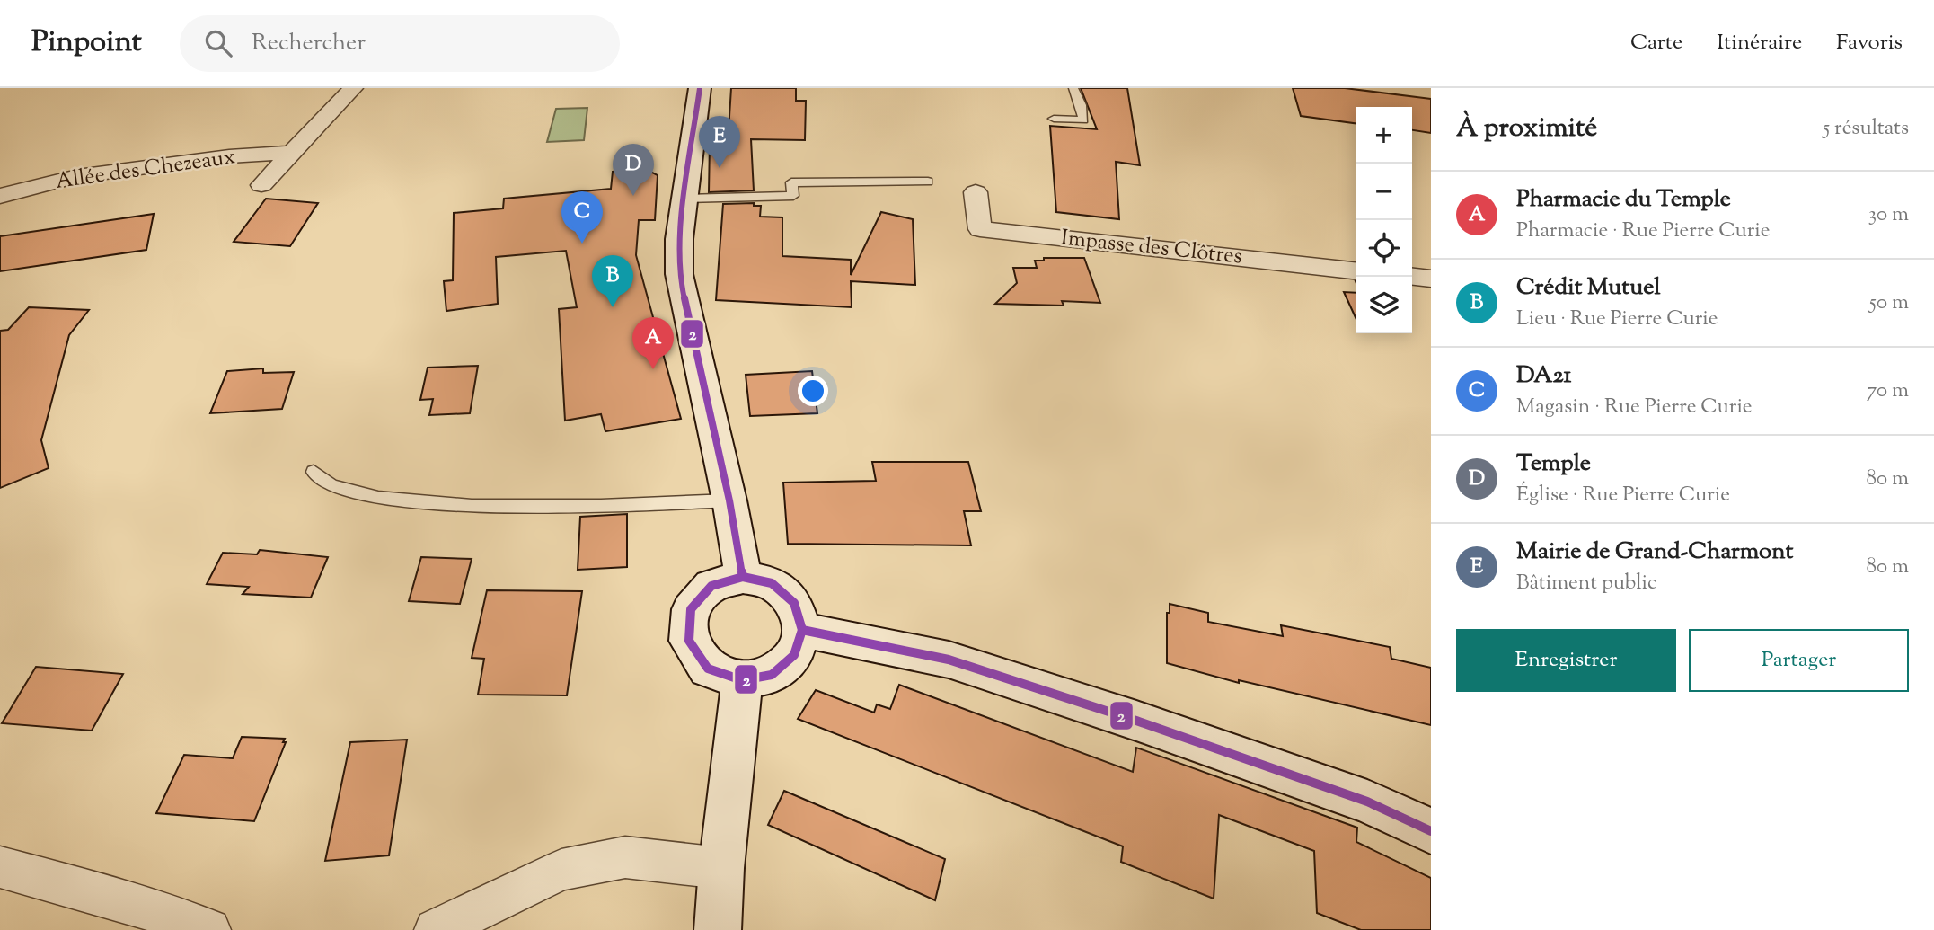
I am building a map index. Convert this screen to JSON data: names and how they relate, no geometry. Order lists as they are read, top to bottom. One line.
{"streets":{"street":["Allée des Chezeaux","Impasse des Clôtres"]},"lines":["transit line 2"],"page":{"header":"Pinpoint","search":"Rechercher","nav":["Carte","Itinéraire","Favoris"],"heading":["À proximité","5 résultats"],"map_buttons":["+","−"],"pins":["E","D","C","B","A"],"list":[{"mark":"A","name":"Pharmacie du Temple","note":"Pharmacie · Rue Pierre Curie","value":"30 m"},{"mark":"B","name":"Crédit Mutuel","note":"Lieu · Rue Pierre Curie","value":"50 m"},{"mark":"C","name":"DA21","note":"Magasin · Rue Pierre Curie","value":"70 m"},{"mark":"D","name":"Temple","note":"Église · Rue Pierre Curie","value":"80 m"},{"mark":"E","name":"Mairie de Grand-Charmont","note":"Bâtiment public","value":"80 m"}],"buttons":["Enregistrer","Partager"]}}
